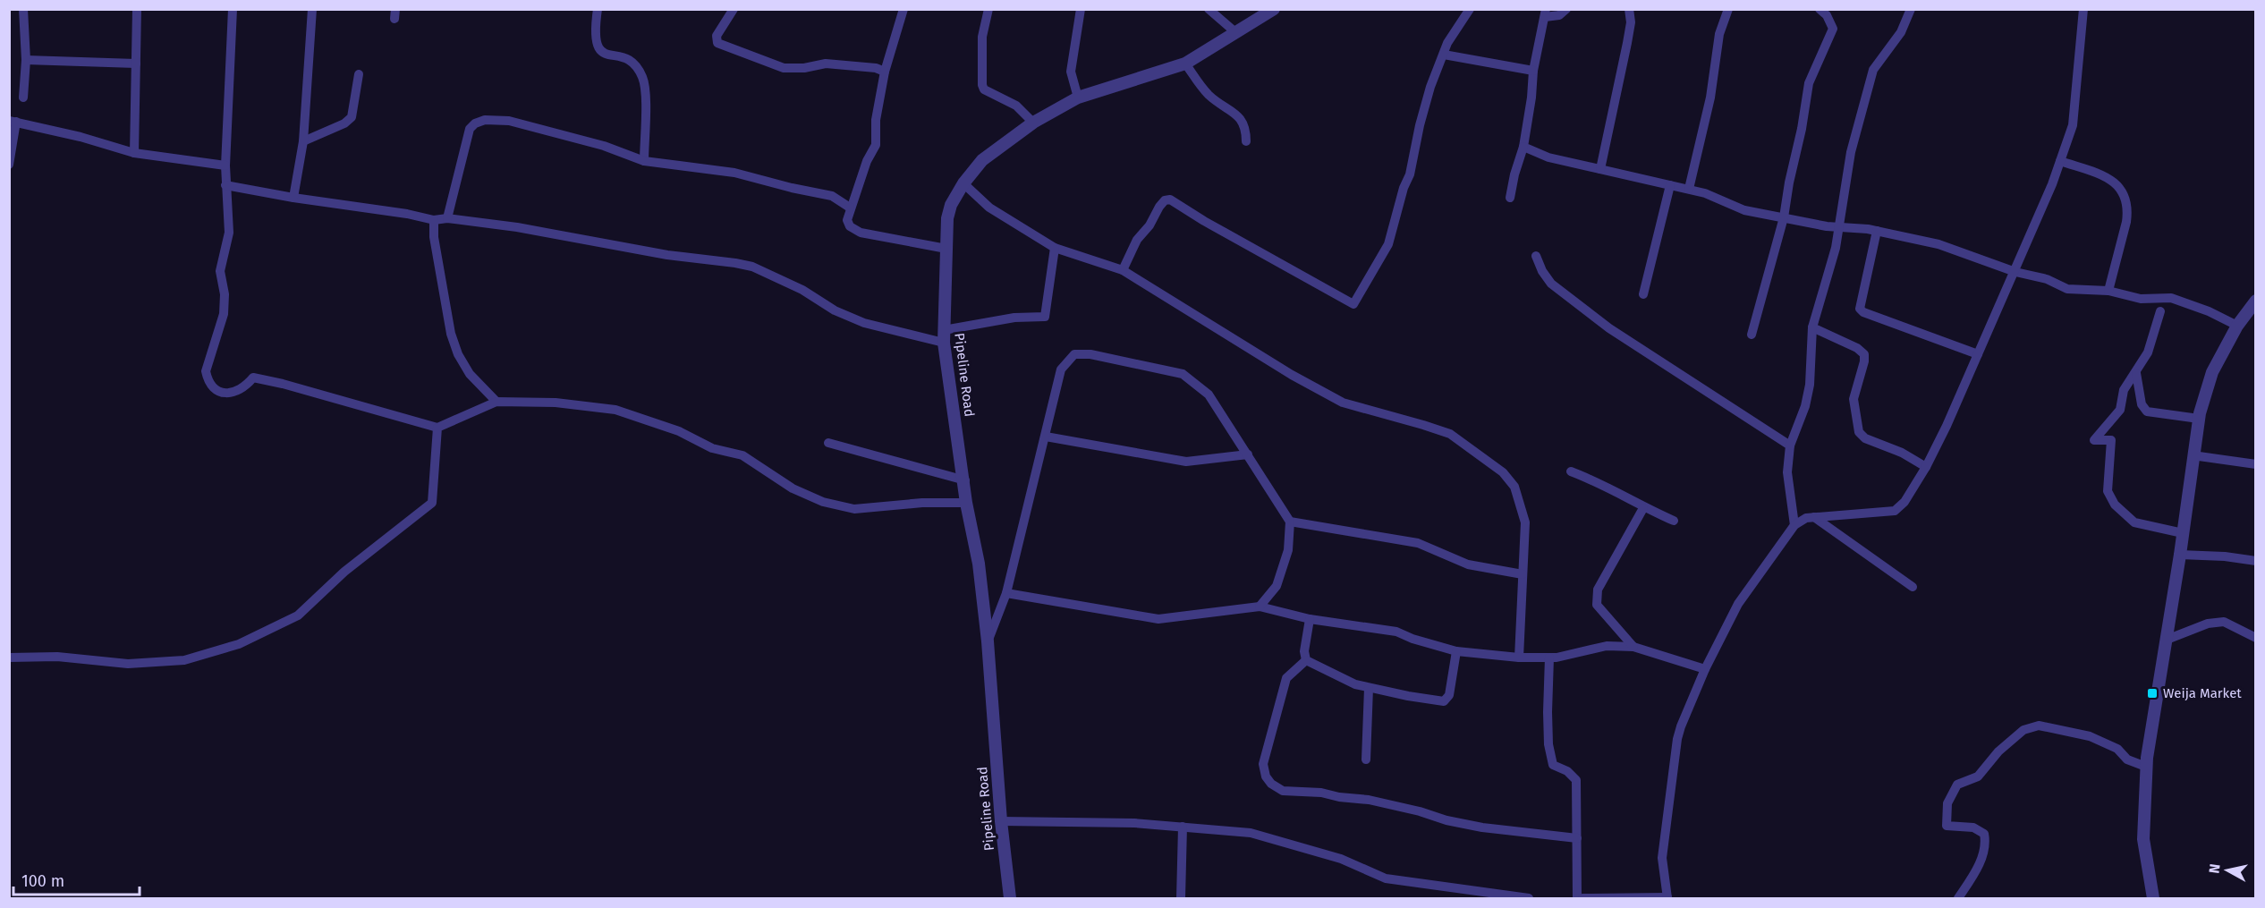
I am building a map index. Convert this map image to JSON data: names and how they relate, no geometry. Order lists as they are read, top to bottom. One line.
{"streets":{"street":["Pipeline Road"]},"places":{"transit":["Weija Market"]},"scale_bar":"100 m","north":"left"}
